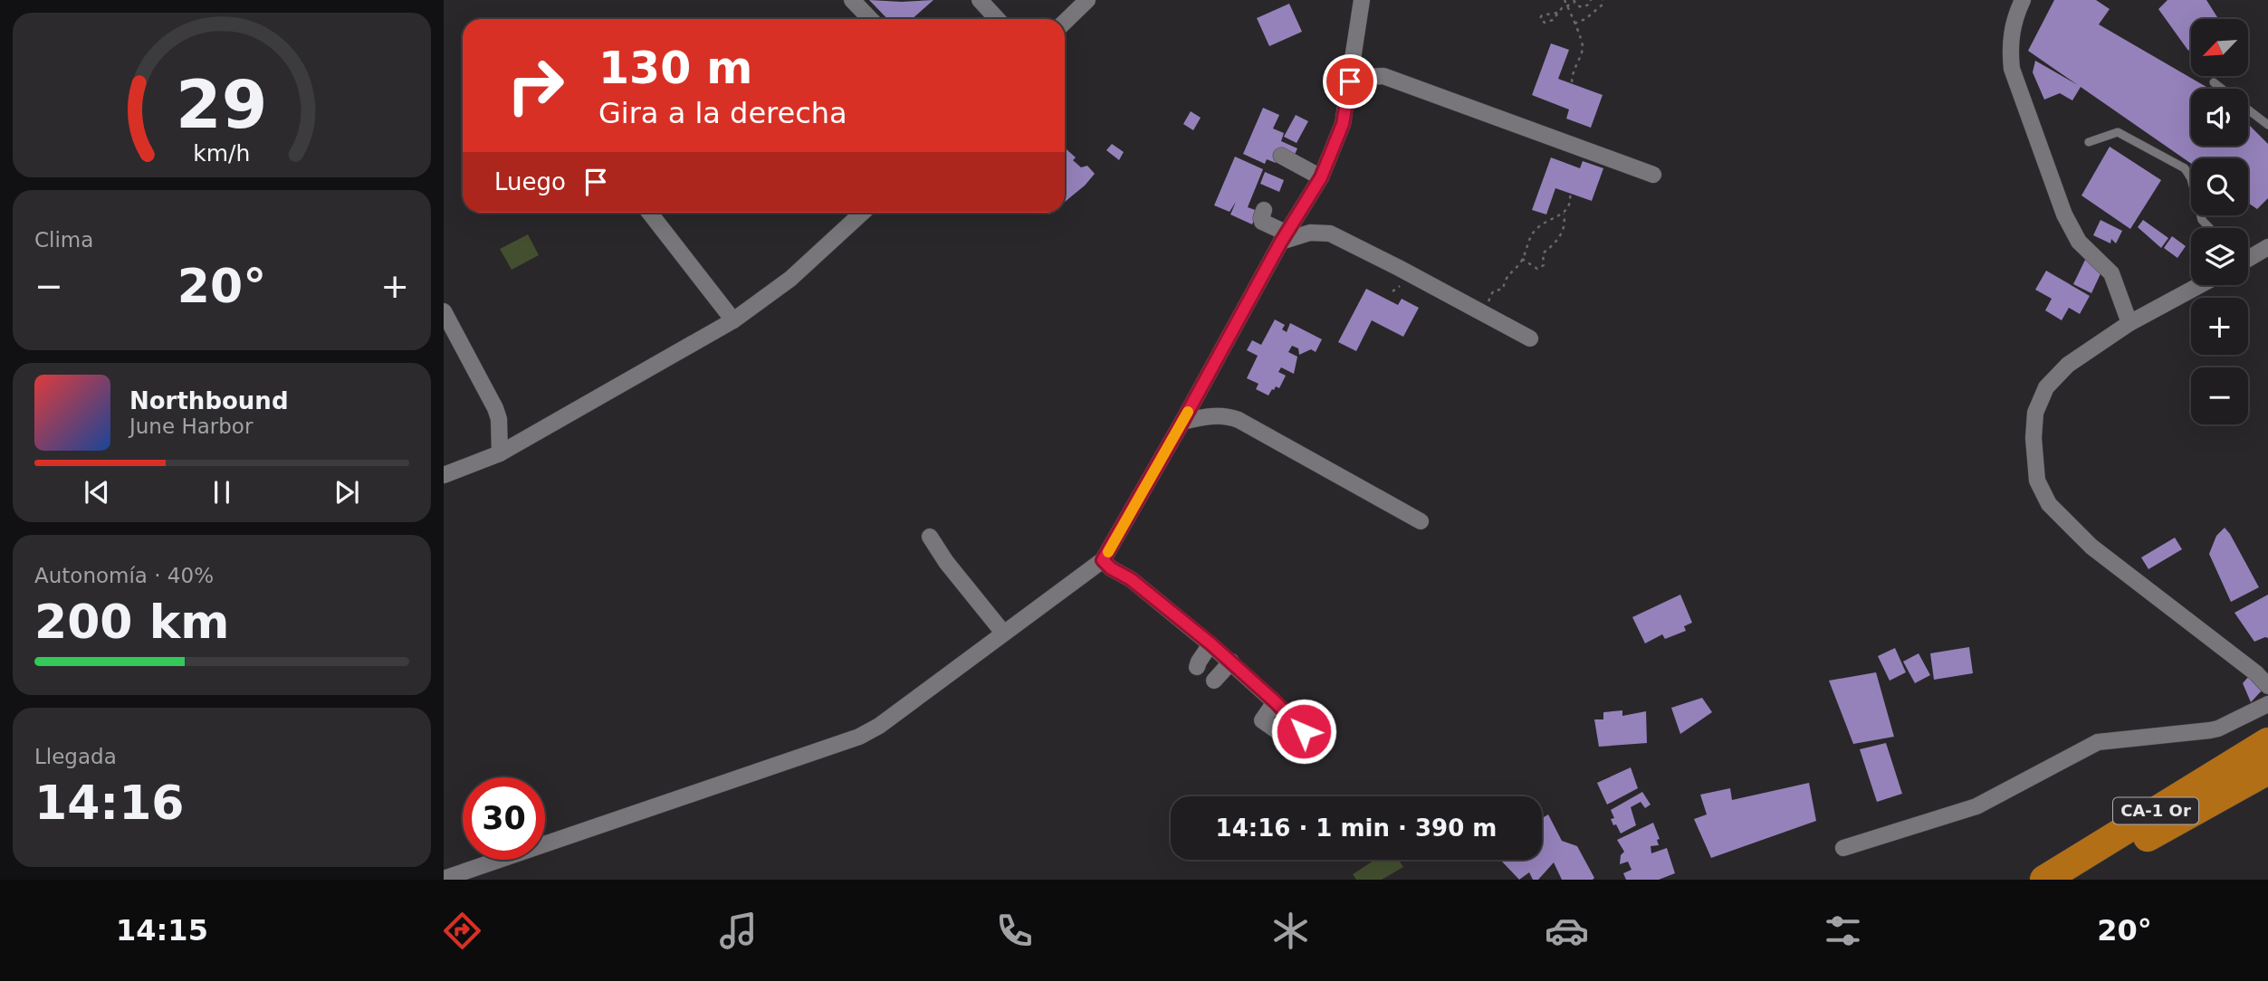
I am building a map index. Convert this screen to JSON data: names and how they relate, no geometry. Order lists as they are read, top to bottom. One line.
{"streets":{"highway":["CA-1 Or"]},"north":"bottom left","page":{"map_buttons":["+","−"],"turn":["130 m","Gira a la derecha"],"then":"Luego","tile":["Clima",["Autonomía · 40%","200 km"],["Llegada","14:16"]],"heat":["−","20°","+"],"song":["Northbound","June Harbor"],"limit":"30","trip":"14:16 · 1 min · 390 m","tabs":["14:15","20°"],"gauge":["29","km/h"]}}
